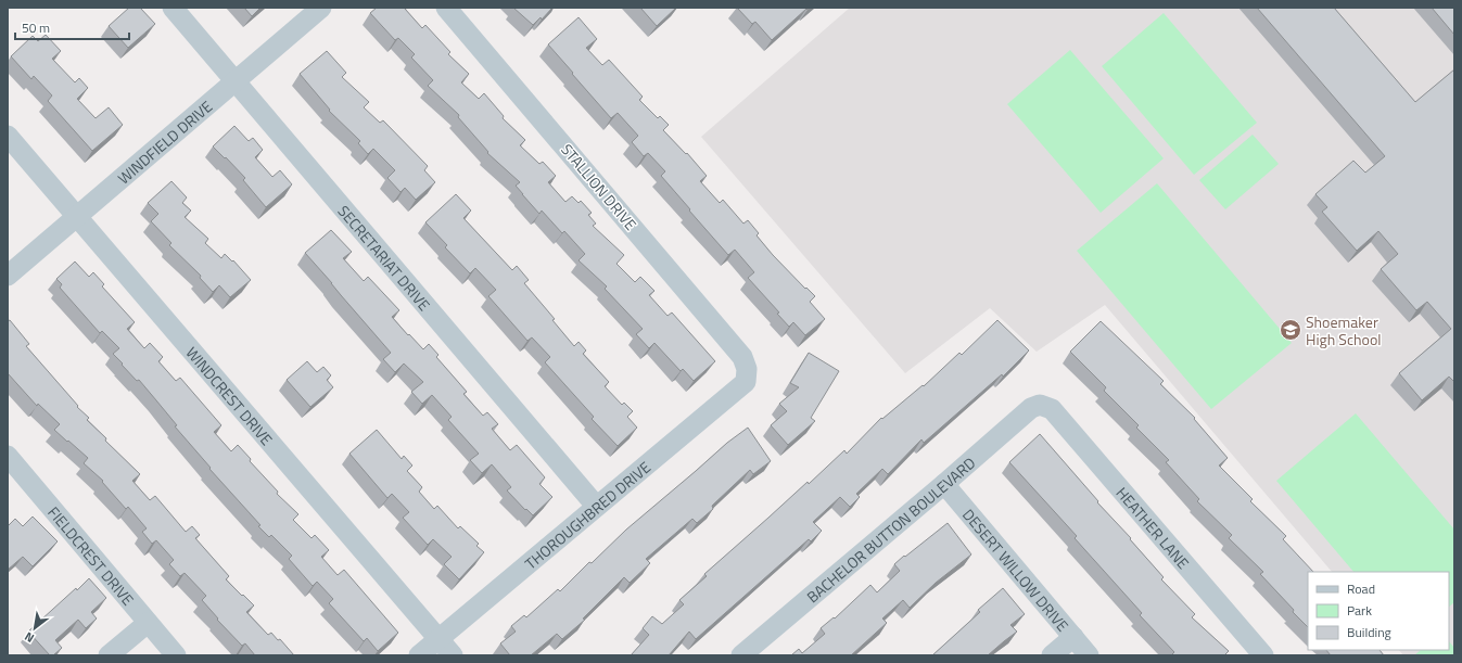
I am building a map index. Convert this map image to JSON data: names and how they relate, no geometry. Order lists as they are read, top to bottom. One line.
{"streets":{"street":["WINDFIELD DRIVE","STALLION DRIVE","SECRETARIAT DRIVE","WINDCREST DRIVE","THOROUGHBRED DRIVE","HEATHER LANE","BACHELOR BUTTON BOULEVARD","FIELDCREST DRIVE","DESERT WILLOW DRIVE"]},"crossings":[["WINDFIELD DRIVE","SECRETARIAT DRIVE"],["WINDFIELD DRIVE","WINDCREST DRIVE"],["STALLION DRIVE","THOROUGHBRED DRIVE"],["SECRETARIAT DRIVE","THOROUGHBRED DRIVE"],["WINDCREST DRIVE","THOROUGHBRED DRIVE"],["HEATHER LANE","BACHELOR BUTTON BOULEVARD"],["BACHELOR BUTTON BOULEVARD","DESERT WILLOW DRIVE"]],"places":{"school or university":["Shoemaker High School"]},"legend":["Road","Park","Building"],"scale_bar":"50 m","north":"bottom left"}
